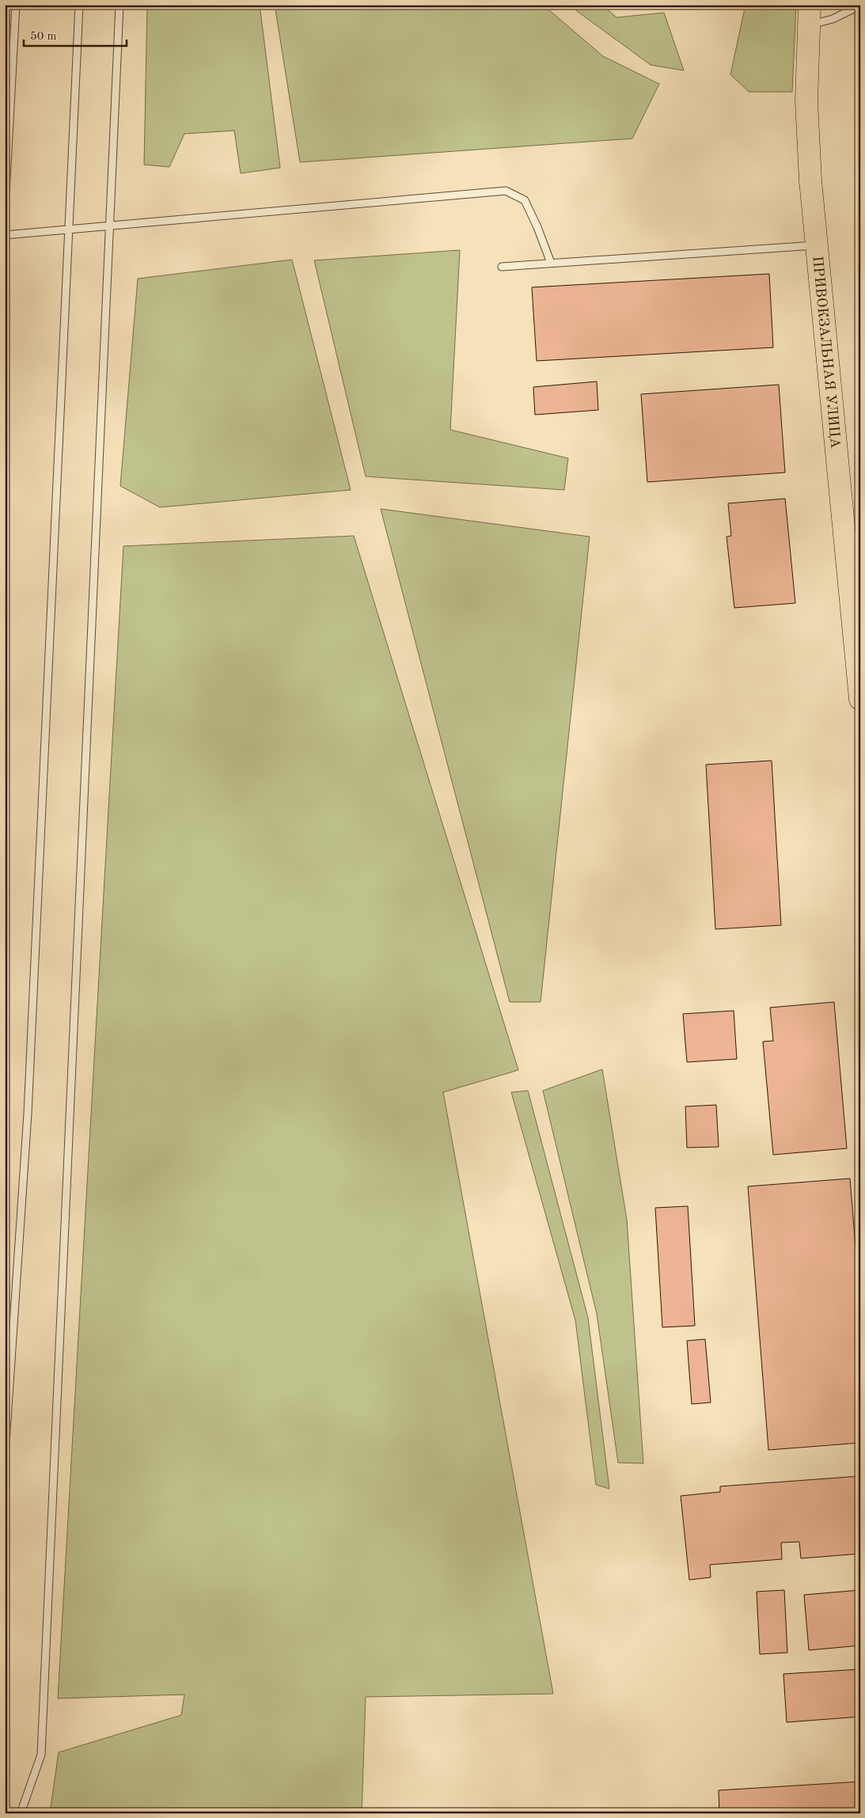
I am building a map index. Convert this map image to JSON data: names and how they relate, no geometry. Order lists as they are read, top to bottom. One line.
{"streets":{"main road":["ПРИВОКЗАЛЬНАЯ УЛИЦА"]},"scale_bar":"50 m"}
